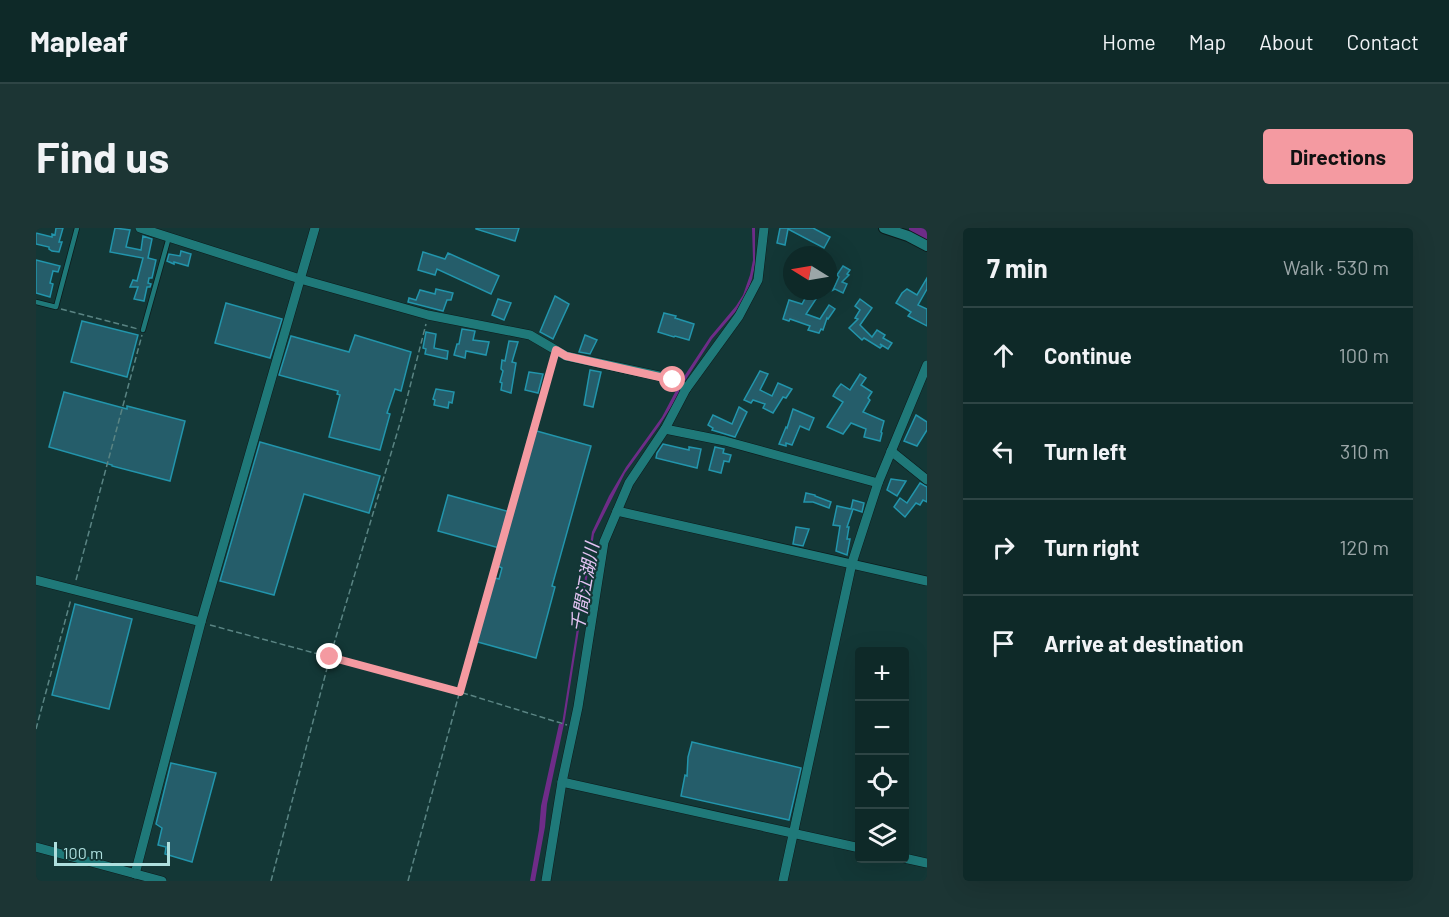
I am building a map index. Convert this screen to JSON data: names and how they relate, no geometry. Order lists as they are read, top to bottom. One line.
{"water":["千間江湖川"],"scale_bar":"100 m","north":"left","page":{"header":"Mapleaf","nav":["Home","Map","About","Contact"],"buttons":"Directions","title":"Find us","heading":["7 min","Walk · 530 m"],"list":[["Continue","100 m"],["Turn left","310 m"],["Turn right","120 m"],"Arrive at destination"],"map_buttons":["+","−"],"scale":"100 m"}}
